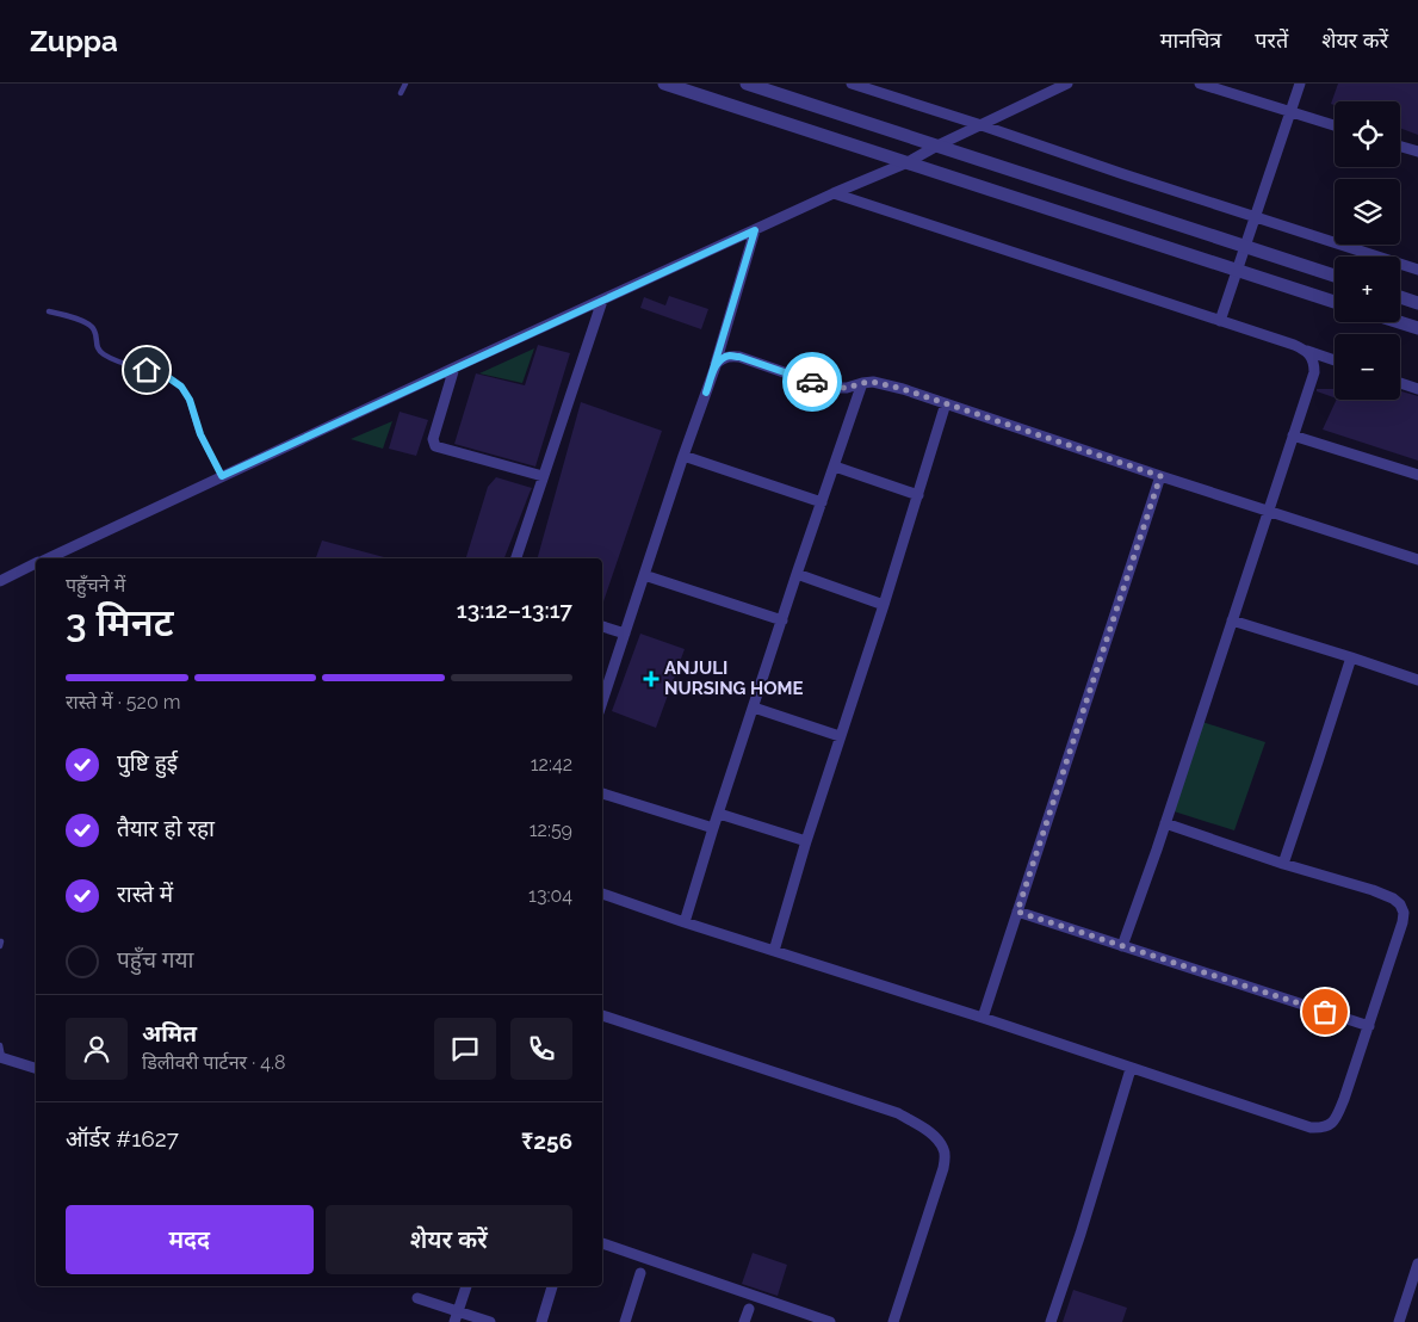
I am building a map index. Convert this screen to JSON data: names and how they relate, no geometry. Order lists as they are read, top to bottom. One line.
{"places":{"health":["ANJULI NURSING HOME"]},"page":{"header":"Zuppa","nav":["मानचित्र","परतें","शेयर करें"],"map_buttons":["+","−"],"heading":["3 मिनट","पहुँचने में","13:12–13:17"],"panel":["अमित","डिलीवरी पार्टनर · 4.8","ऑर्डर #1627","₹256"],"bar":"रास्ते में · 520 m","list":[["पुष्टि हुई","12:42"],["तैयार हो रहा","12:59"],["रास्ते में","13:04"],"पहुँच गया"],"buttons":["मदद","शेयर करें"]}}
